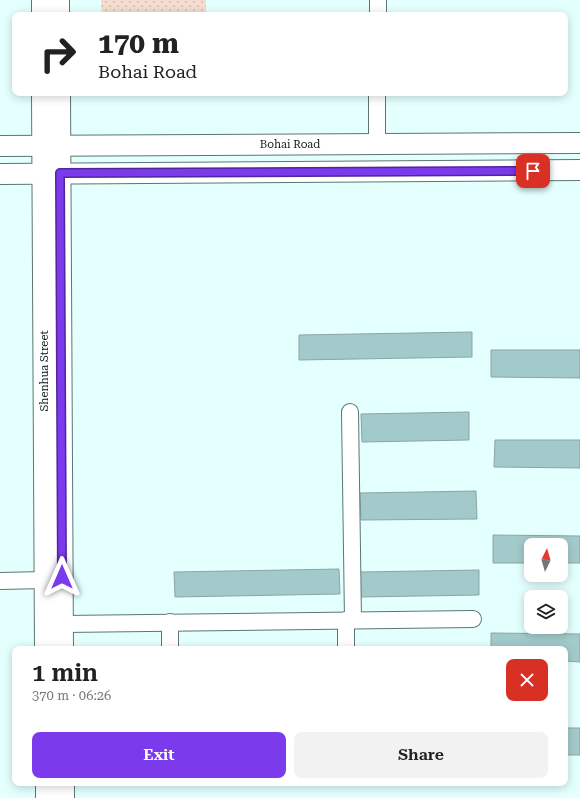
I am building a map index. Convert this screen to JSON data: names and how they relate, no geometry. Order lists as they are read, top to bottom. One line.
{"streets":{"main road":["Bohai Road","Shenhua Street"]},"crossings":[["Bohai Road","Shenhua Street"]],"north":"top","page":{"turn":["170 m","Bohai Road"],"heading":["1 min","370 m · 06:26"],"buttons":["Exit","Share"]}}
